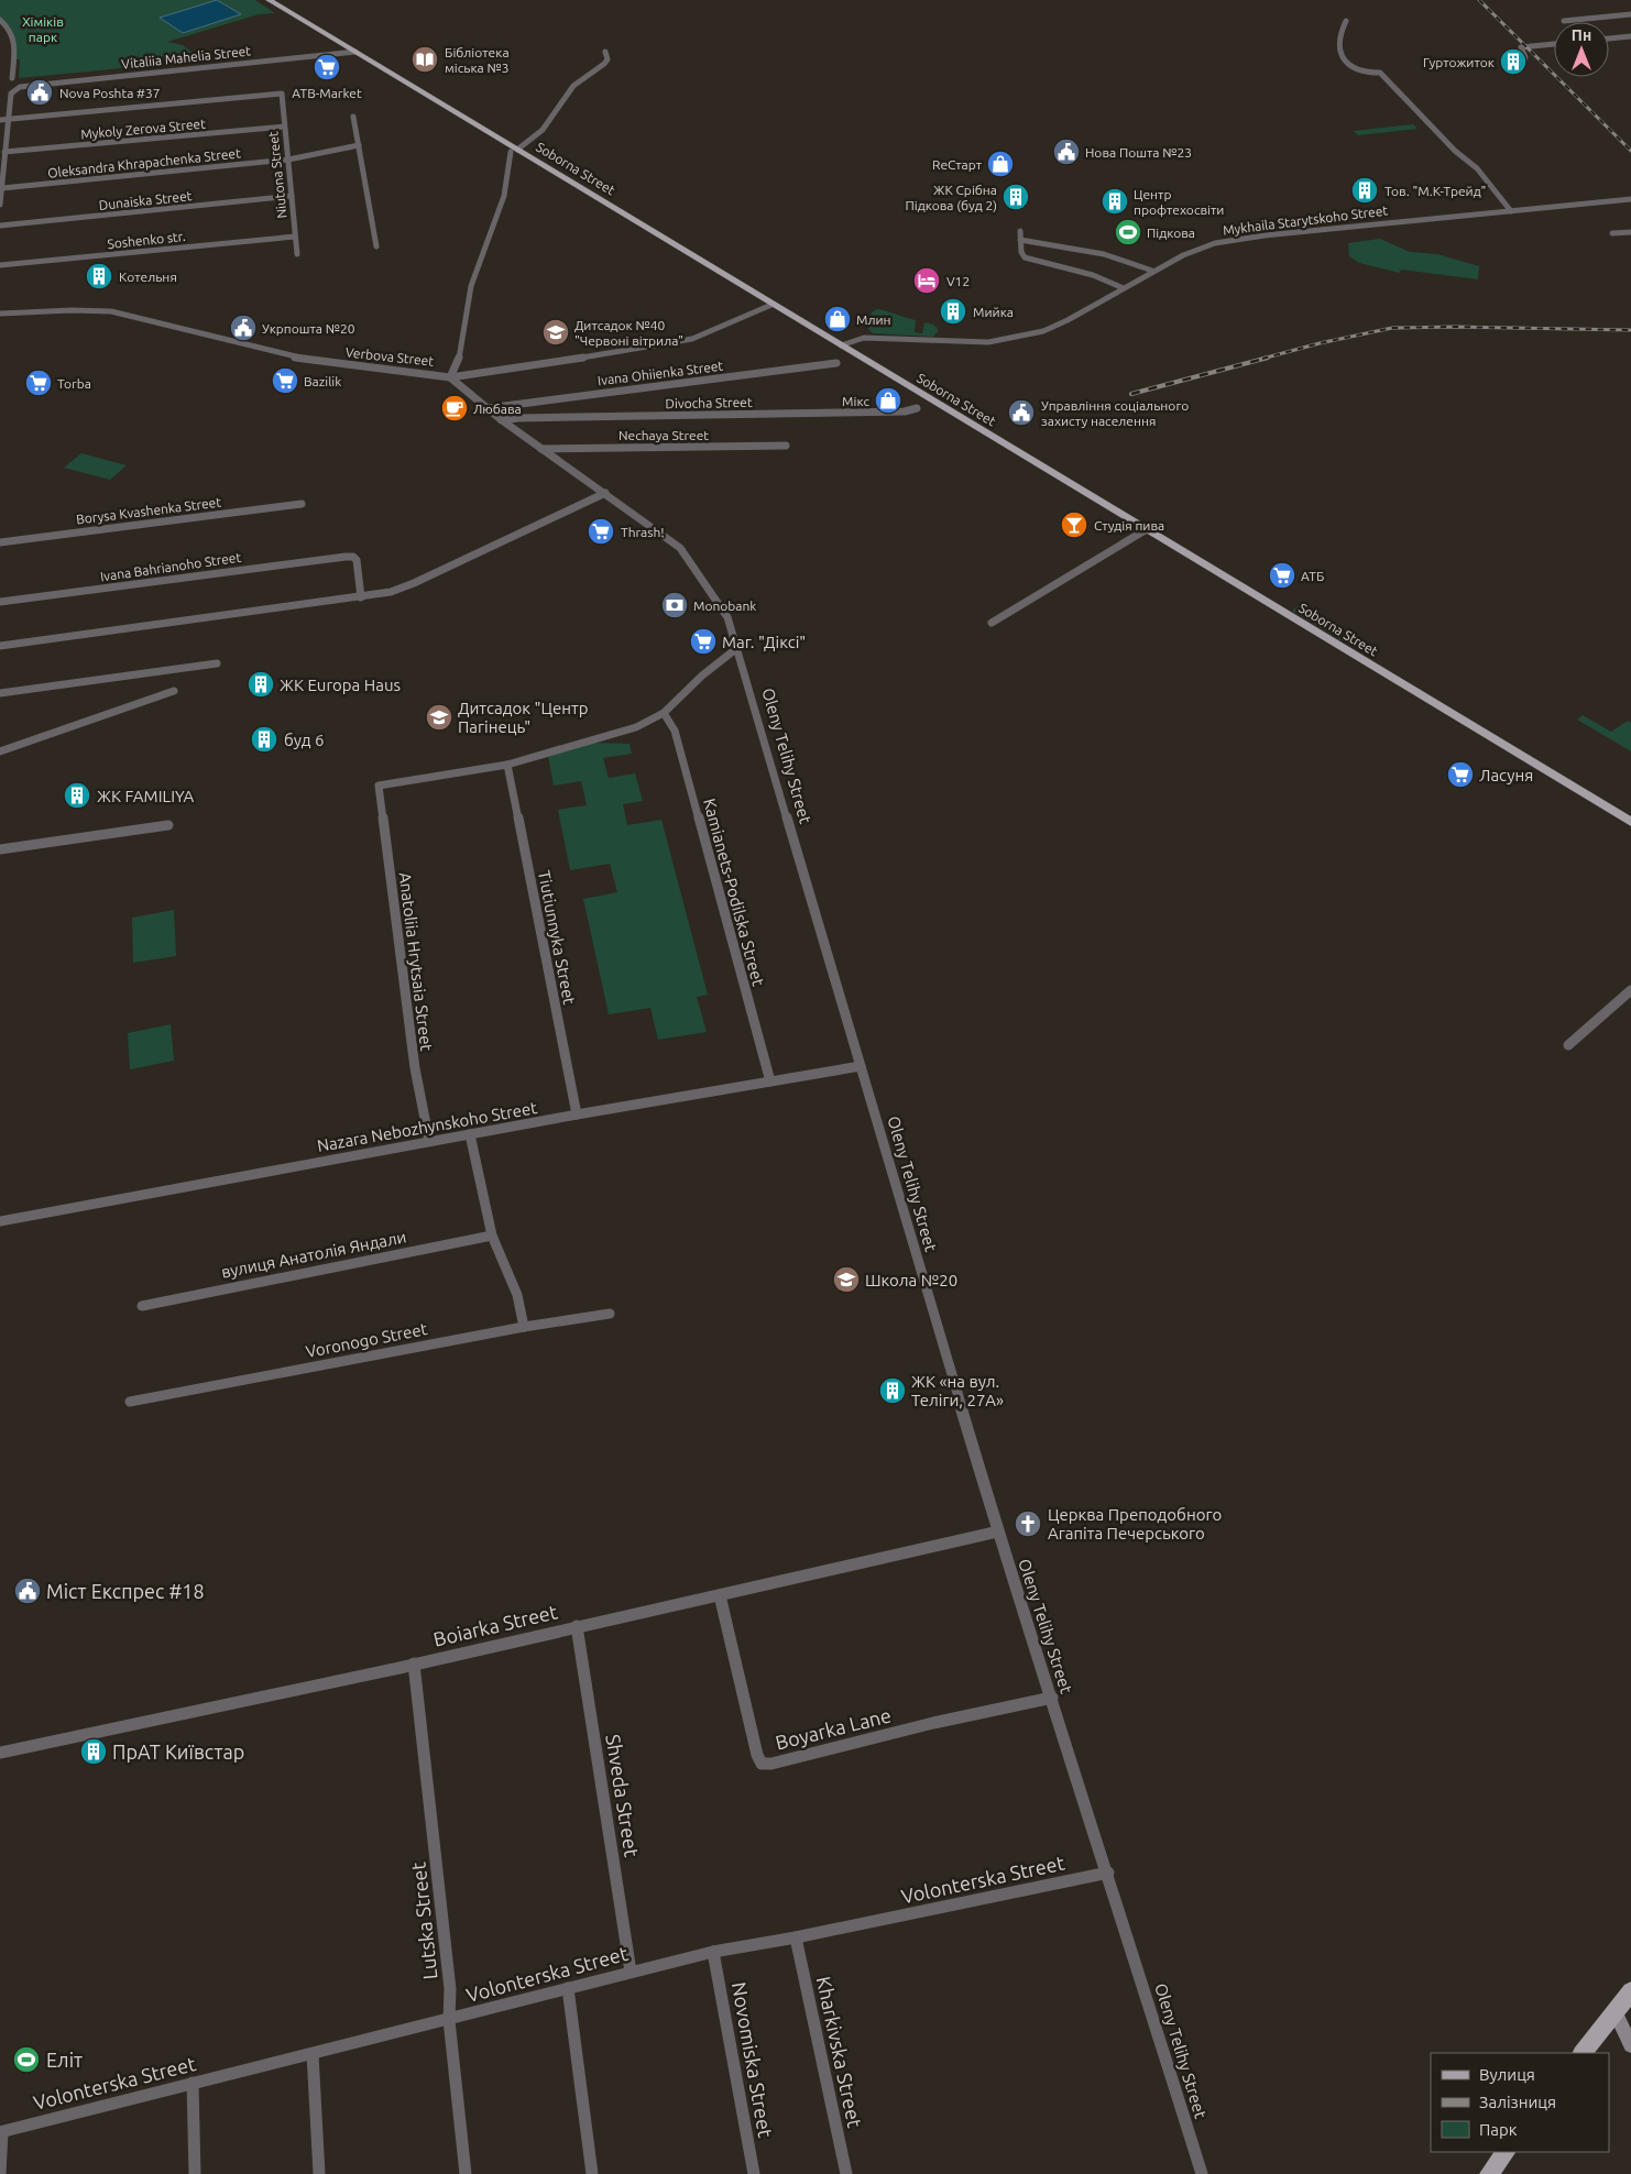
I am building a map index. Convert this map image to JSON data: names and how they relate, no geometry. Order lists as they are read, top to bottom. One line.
{"streets":{"main road":["Soborna Street"],"street":["Vitaliia Mahelia Street","Mykoly Zerova Street","Oleksandra Khrapachenka Street","Niutona Street","Dunaiska Street","Mykhaila Starytskoho Street","Soshenko str.","Verbova Street","Ivana Ohiienka Street","Divocha Street","Nechaya Street","Borysa Kvashenka Street","Ivana Bahrianoho Street","Oleny Telihy Street","Kamianets-Podilska Street","Tiutiunnyka Street","Anatoliia Hrytsaia Street","Nazara Nebozhynskoho Street","вулиця Анатолія Яндали","Voronogo Street","Boiarka Street","Boyarka Lane","Shveda Street","Volonterska Street","Lutska Street","Kharkivska Street","Novomiska Street"]},"crossings":[["Vitaliia Mahelia Street","Soborna Street"],["Vitaliia Mahelia Street","Niutona Street"],["Mykoly Zerova Street","Niutona Street"],["Oleksandra Khrapachenka Street","Niutona Street"],["Soborna Street","Mykhaila Starytskoho Street"],["Soborna Street","Verbova Street"],["Niutona Street","Dunaiska Street"],["Niutona Street","Soshenko str."],["Verbova Street","Oleny Telihy Street"],["Ivana Ohiienka Street","Oleny Telihy Street"],["Divocha Street","Oleny Telihy Street"],["Nechaya Street","Oleny Telihy Street"],["Oleny Telihy Street","Nazara Nebozhynskoho Street"],["Oleny Telihy Street","Boiarka Street"],["Oleny Telihy Street","Boyarka Lane"],["Oleny Telihy Street","Volonterska Street"],["Kamianets-Podilska Street","Nazara Nebozhynskoho Street"],["Tiutiunnyka Street","Anatoliia Hrytsaia Street"],["Tiutiunnyka Street","Nazara Nebozhynskoho Street"],["Anatoliia Hrytsaia Street","Nazara Nebozhynskoho Street"],["Boiarka Street","Boyarka Lane"],["Boiarka Street","Shveda Street"],["Boiarka Street","Lutska Street"],["Shveda Street","Volonterska Street"],["Volonterska Street","Lutska Street"],["Volonterska Street","Kharkivska Street"],["Volonterska Street","Novomiska Street"]],"parks":["Хіміків парк"],"places":{"library":["Бібліотека міська №3"],"building":["Гуртожиток","Тов. \"М.К-Трейд\"","ЖК Срібна Підкова (буд 2)","Центр профтехосвіти","Котельня","Мийка","ЖК Europa Haus","буд 6","ЖК FAMILIYA","ЖК «на вул. Теліги, 27А»","ПрАТ Київстар"],"supermarket":["ATB-Market","Bazilik","Torba","Thrash!","АТБ","Маг. \"Діксі\"","Ласуня"],"public building":["Nova Poshta #37","Нова Пошта №23","Укрпошта №20","Управління соціального захисту населення","Міст Експрес #18"],"shop":["ReСтарт","Млин","Мікс"],"sports":["Підкова","Еліт"],"hotel":["V12"],"school or university":["Дитсадок №40 \"Червоні вітрила\"","Дитсадок \"Центр Пагінець\"","Школа №20"],"cafe":["Любава"],"bar":["Студія пива"],"bank":["Monobank"],"church":["Церква Преподобного Агапіта Печерського"]},"legend":["Вулиця","Залізниця","Парк"],"north":"top"}
